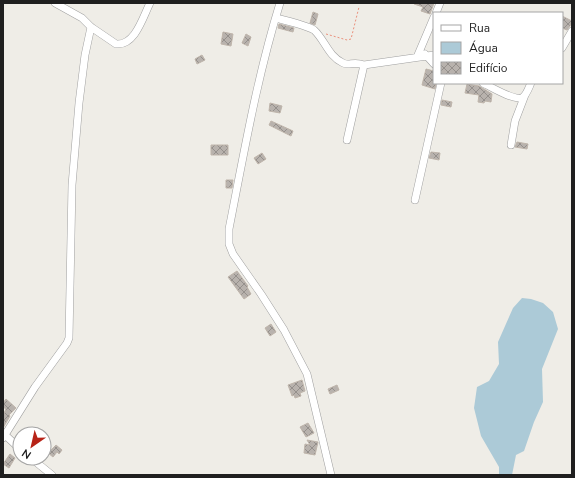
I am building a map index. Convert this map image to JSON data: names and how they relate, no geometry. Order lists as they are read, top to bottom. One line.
{"legend":["Rua","Água","Edifício"],"north":"bottom left"}
